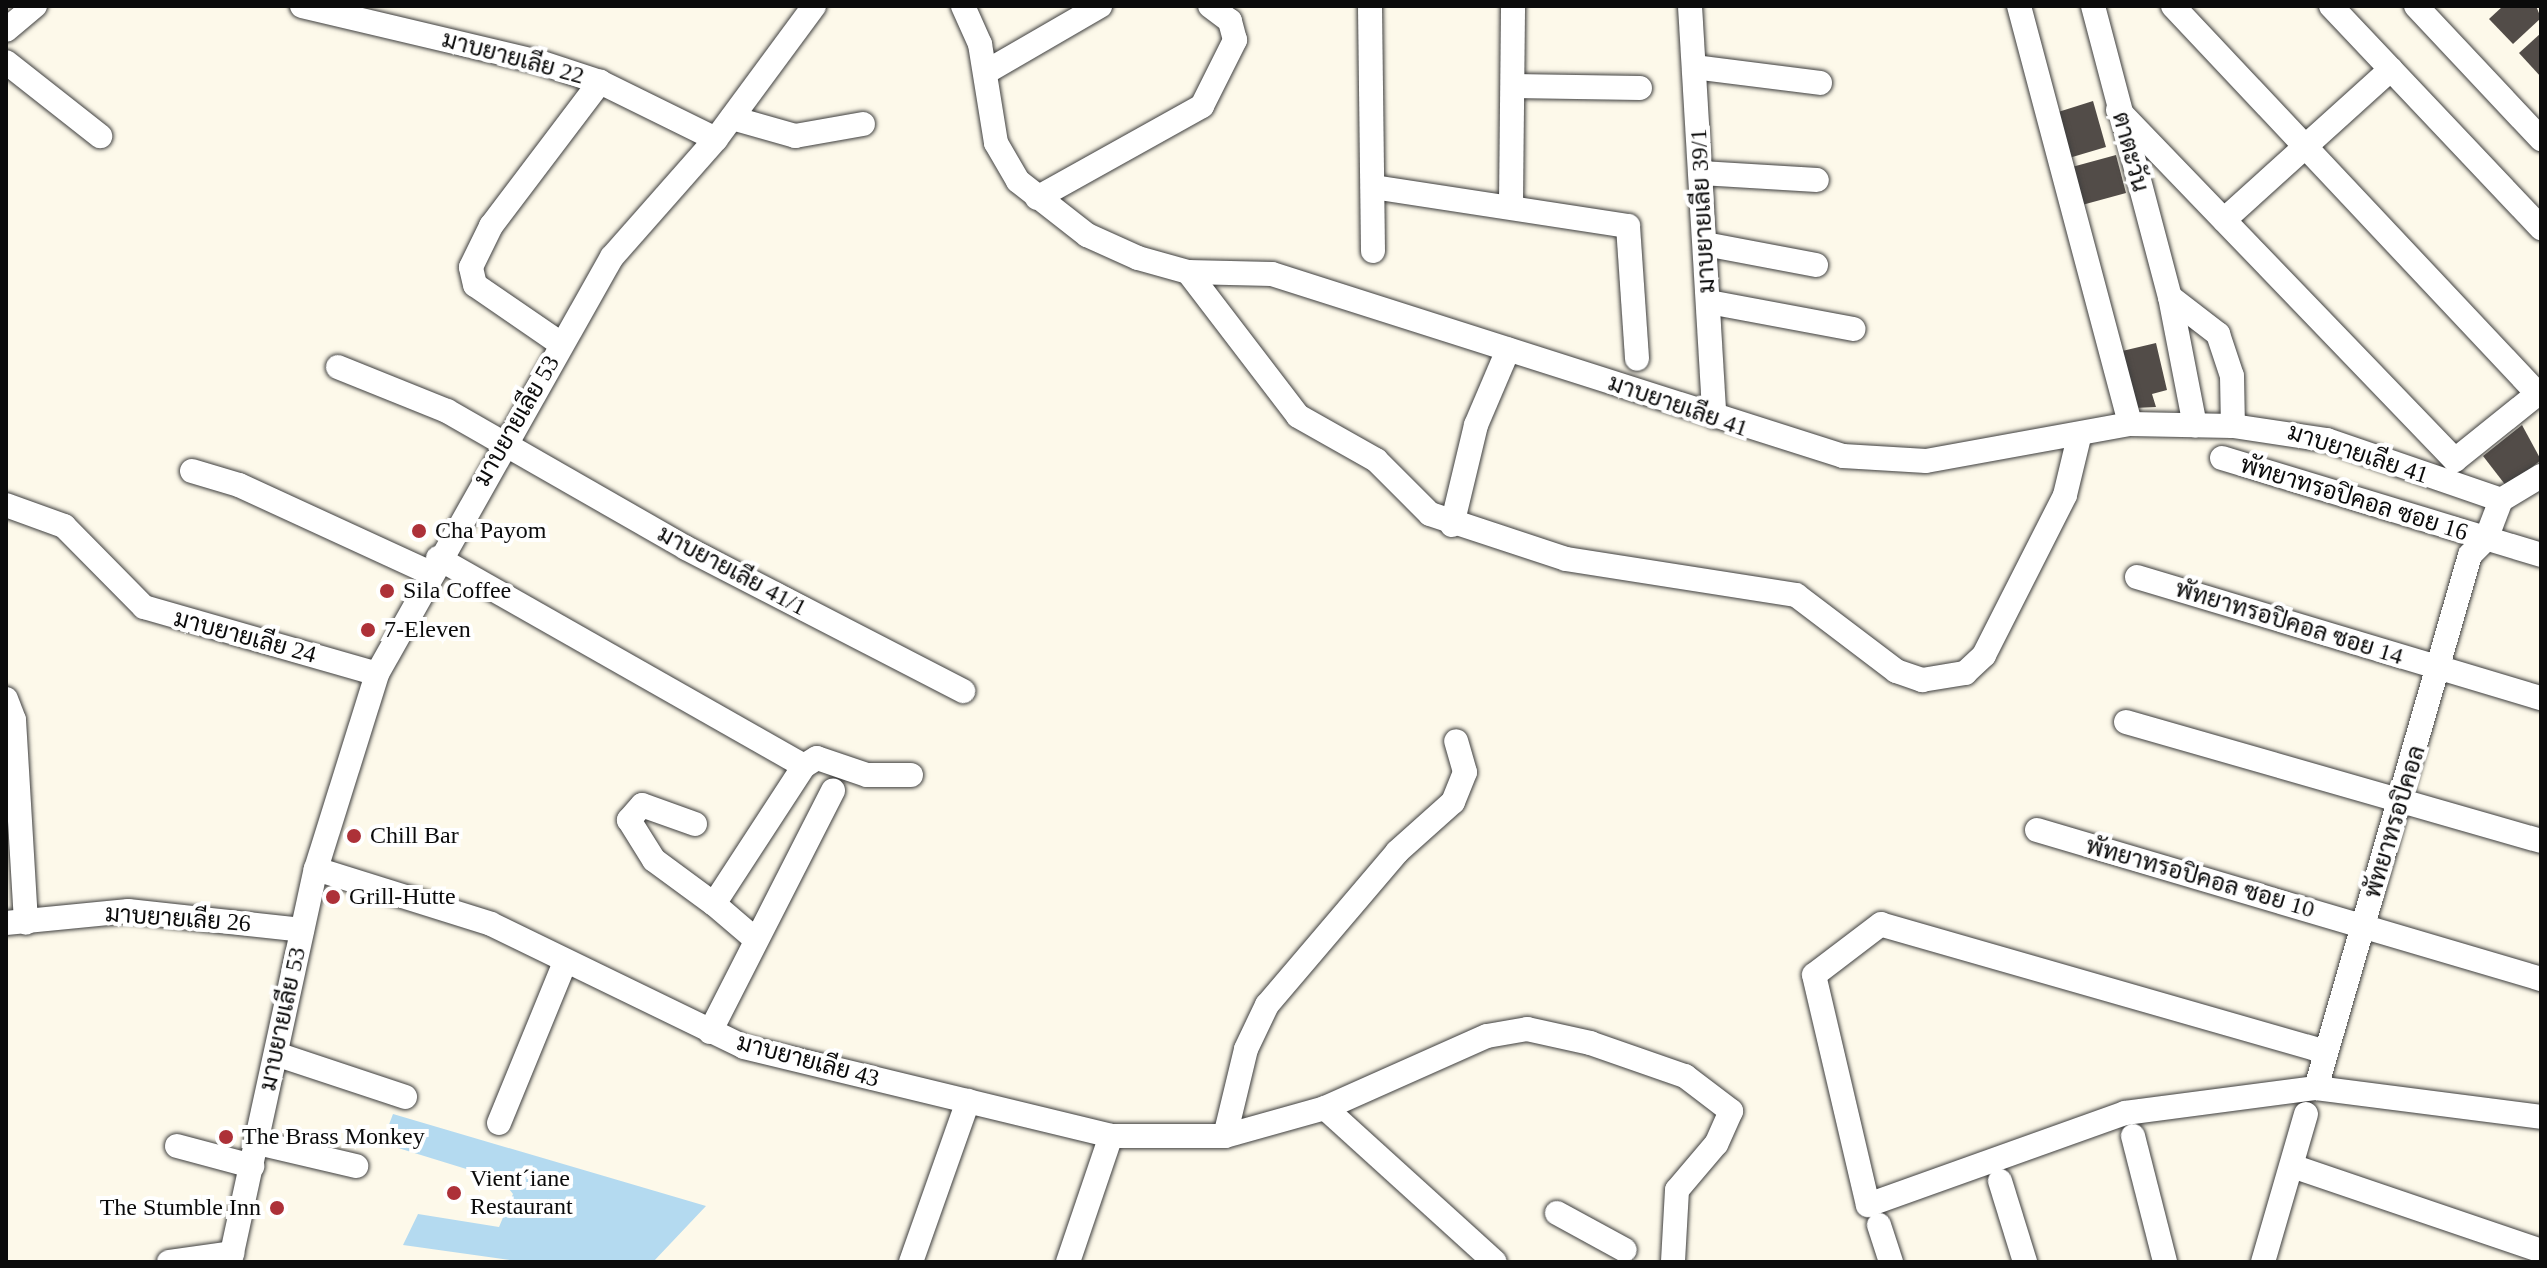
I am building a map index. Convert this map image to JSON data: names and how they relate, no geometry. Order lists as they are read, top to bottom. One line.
{"streets":{"street":["มาบยายเลีย 22","ตาตะวัน","มาบยายเลีย 39/1","มาบยายเลีย 41","มาบยายเลีย 53","พัทยาทรอปิคอล ซอย 16","มาบยายเลีย 41/1","พัทยาทรอปิคอล ซอย 14","มาบยายเลีย 24","พัทยาทรอปิคอล","พัทยาทรอปิคอล ซอย 10","มาบยายเลีย 26","มาบยายเลีย 43"]},"crossings":[["มาบยายเลีย 22","มาบยายเลีย 53"],["ตาตะวัน","มาบยายเลีย 41"],["มาบยายเลีย 39/1","มาบยายเลีย 41"],["มาบยายเลีย 41","พัทยาทรอปิคอล"],["มาบยายเลีย 53","มาบยายเลีย 41/1"],["มาบยายเลีย 53","มาบยายเลีย 24"],["มาบยายเลีย 53","มาบยายเลีย 26"],["มาบยายเลีย 53","มาบยายเลีย 43"],["พัทยาทรอปิคอล ซอย 16","พัทยาทรอปิคอล"],["พัทยาทรอปิคอล ซอย 14","พัทยาทรอปิคอล"],["พัทยาทรอปิคอล","พัทยาทรอปิคอล ซอย 10"]],"places":["Cha Payom","Sila Coffee","7-Eleven","Chill Bar","Grill-Hutte","The Brass Monkey","Vient´iane Restaurant","The Stumble Inn"]}
